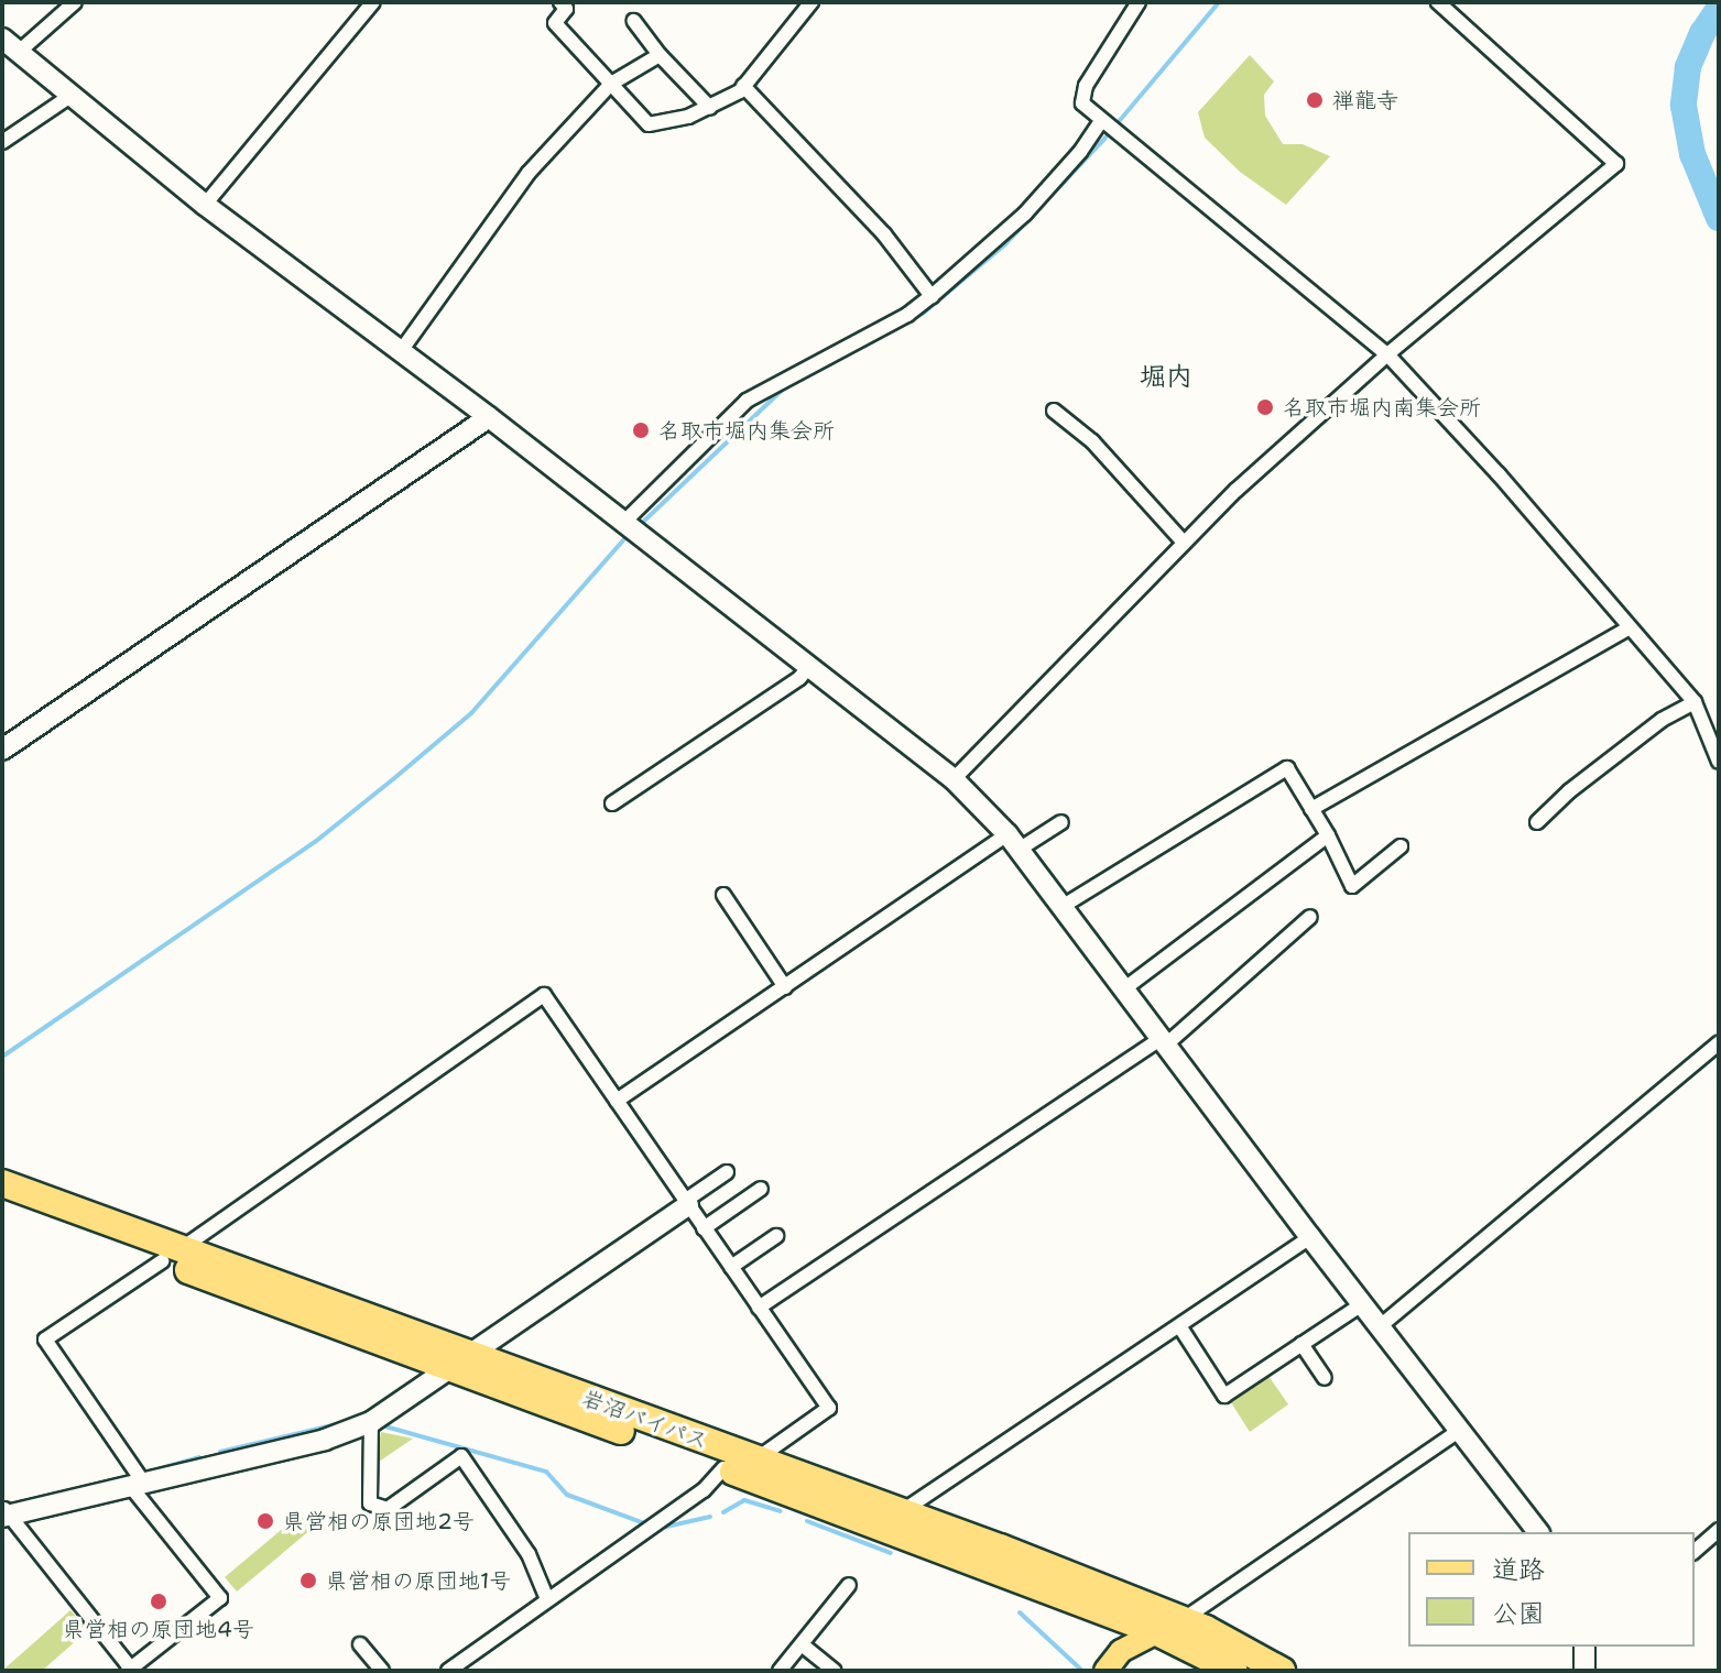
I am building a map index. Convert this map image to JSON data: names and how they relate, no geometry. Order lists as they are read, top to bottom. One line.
{"streets":{"highway":["岩沼バイパス"]},"districts":["堀内"],"places":["禅龍寺","名取市堀内南集会所","名取市堀内集会所","県営相の原団地2号","県営相の原団地1号","県営相の原団地4号"],"legend":["道路","公園"]}
